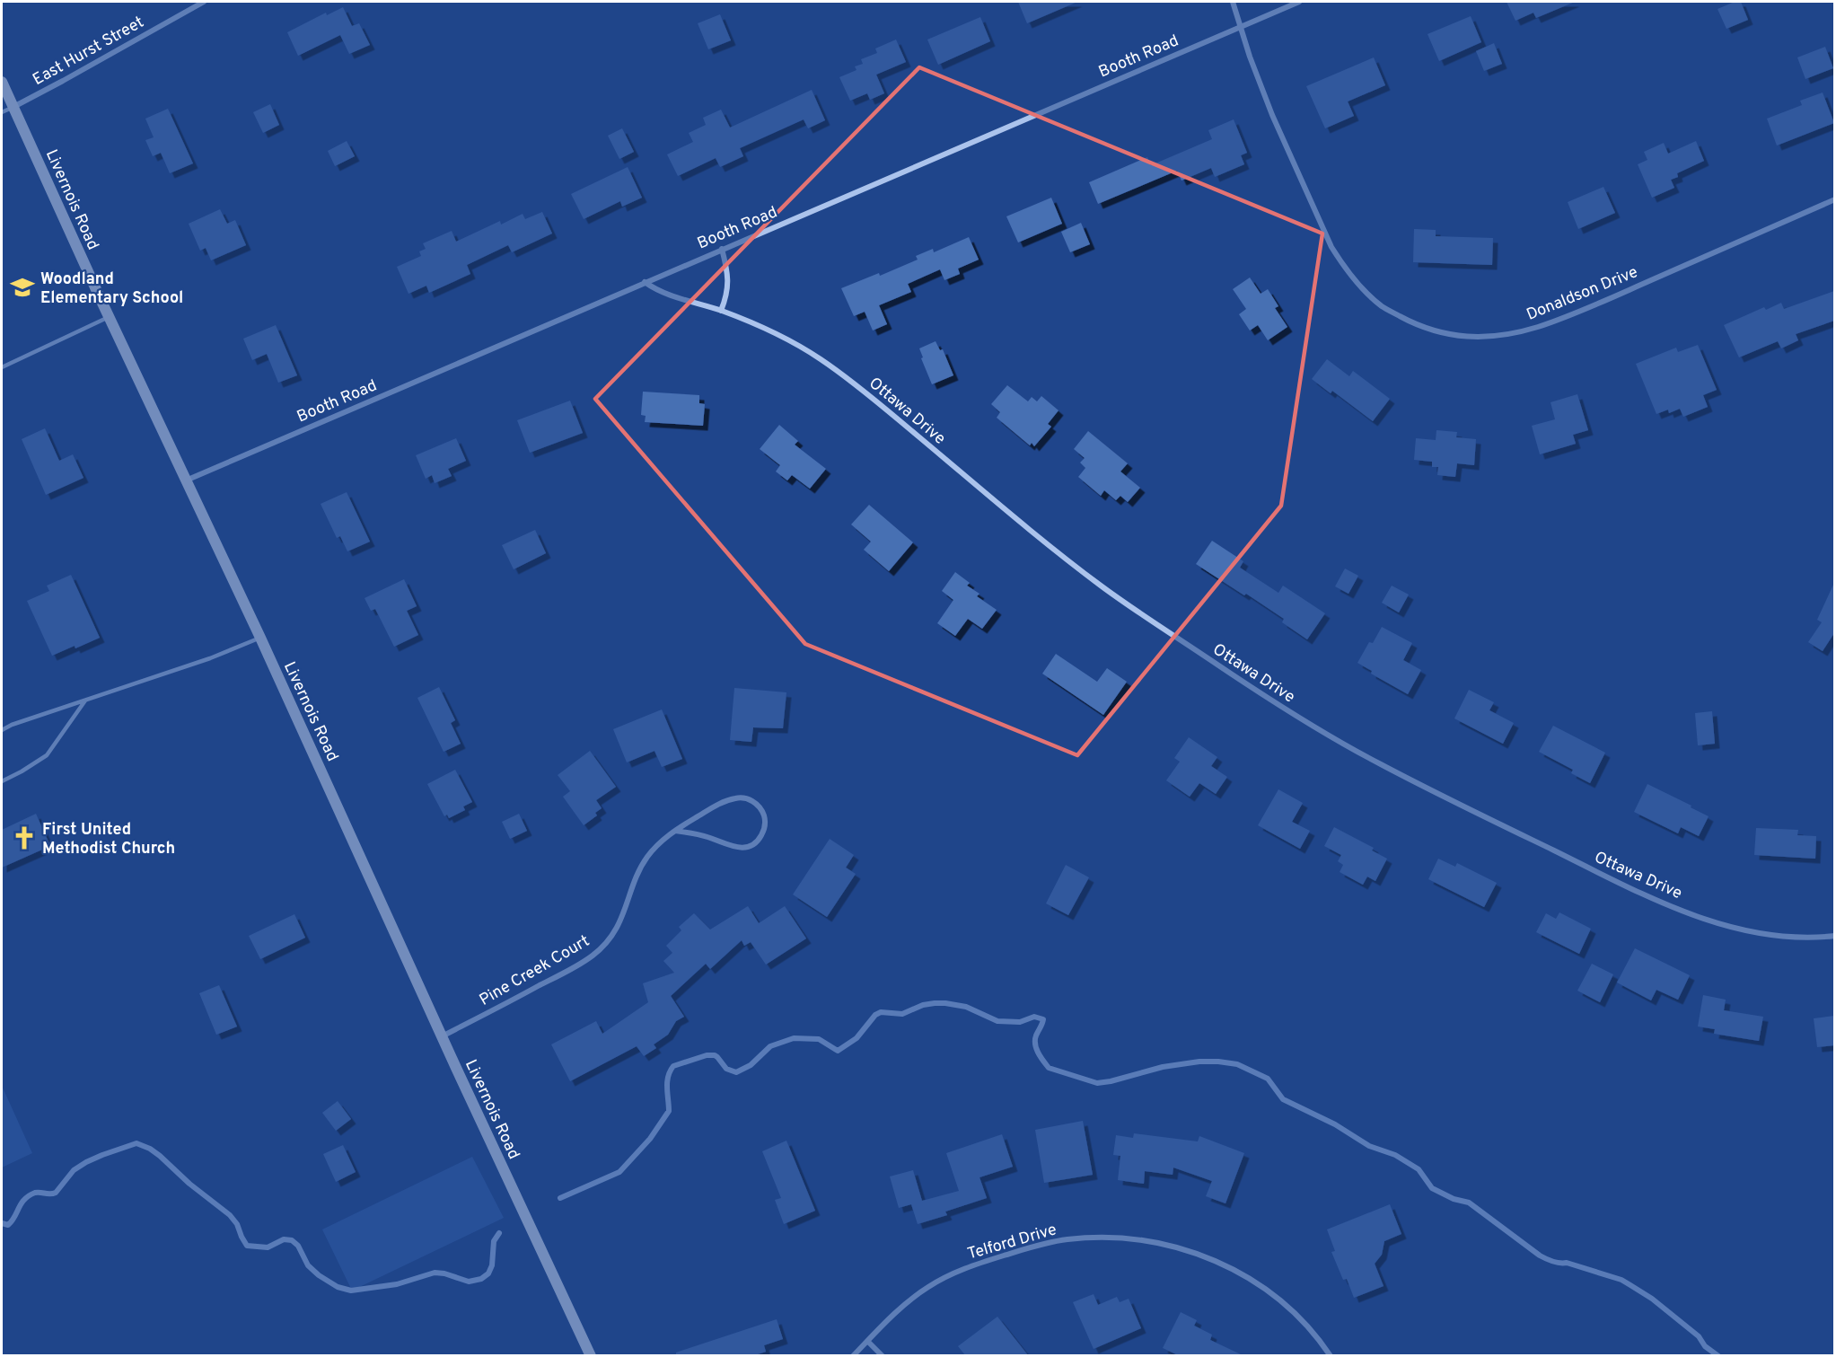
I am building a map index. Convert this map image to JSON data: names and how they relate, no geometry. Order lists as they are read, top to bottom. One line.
{"streets":{"street":["East Hurst Street","Booth Road","Livernois Road","Donaldson Drive","Ottawa Drive","Pine Creek Court","Telford Drive"]},"crossings":[["East Hurst Street","Livernois Road"],["Booth Road","Livernois Road"],["Booth Road","Donaldson Drive"],["Booth Road","Ottawa Drive"],["Livernois Road","Pine Creek Court"]],"places":{"school or university":["Woodland Elementary School"],"church":["First United Methodist Church"]}}
